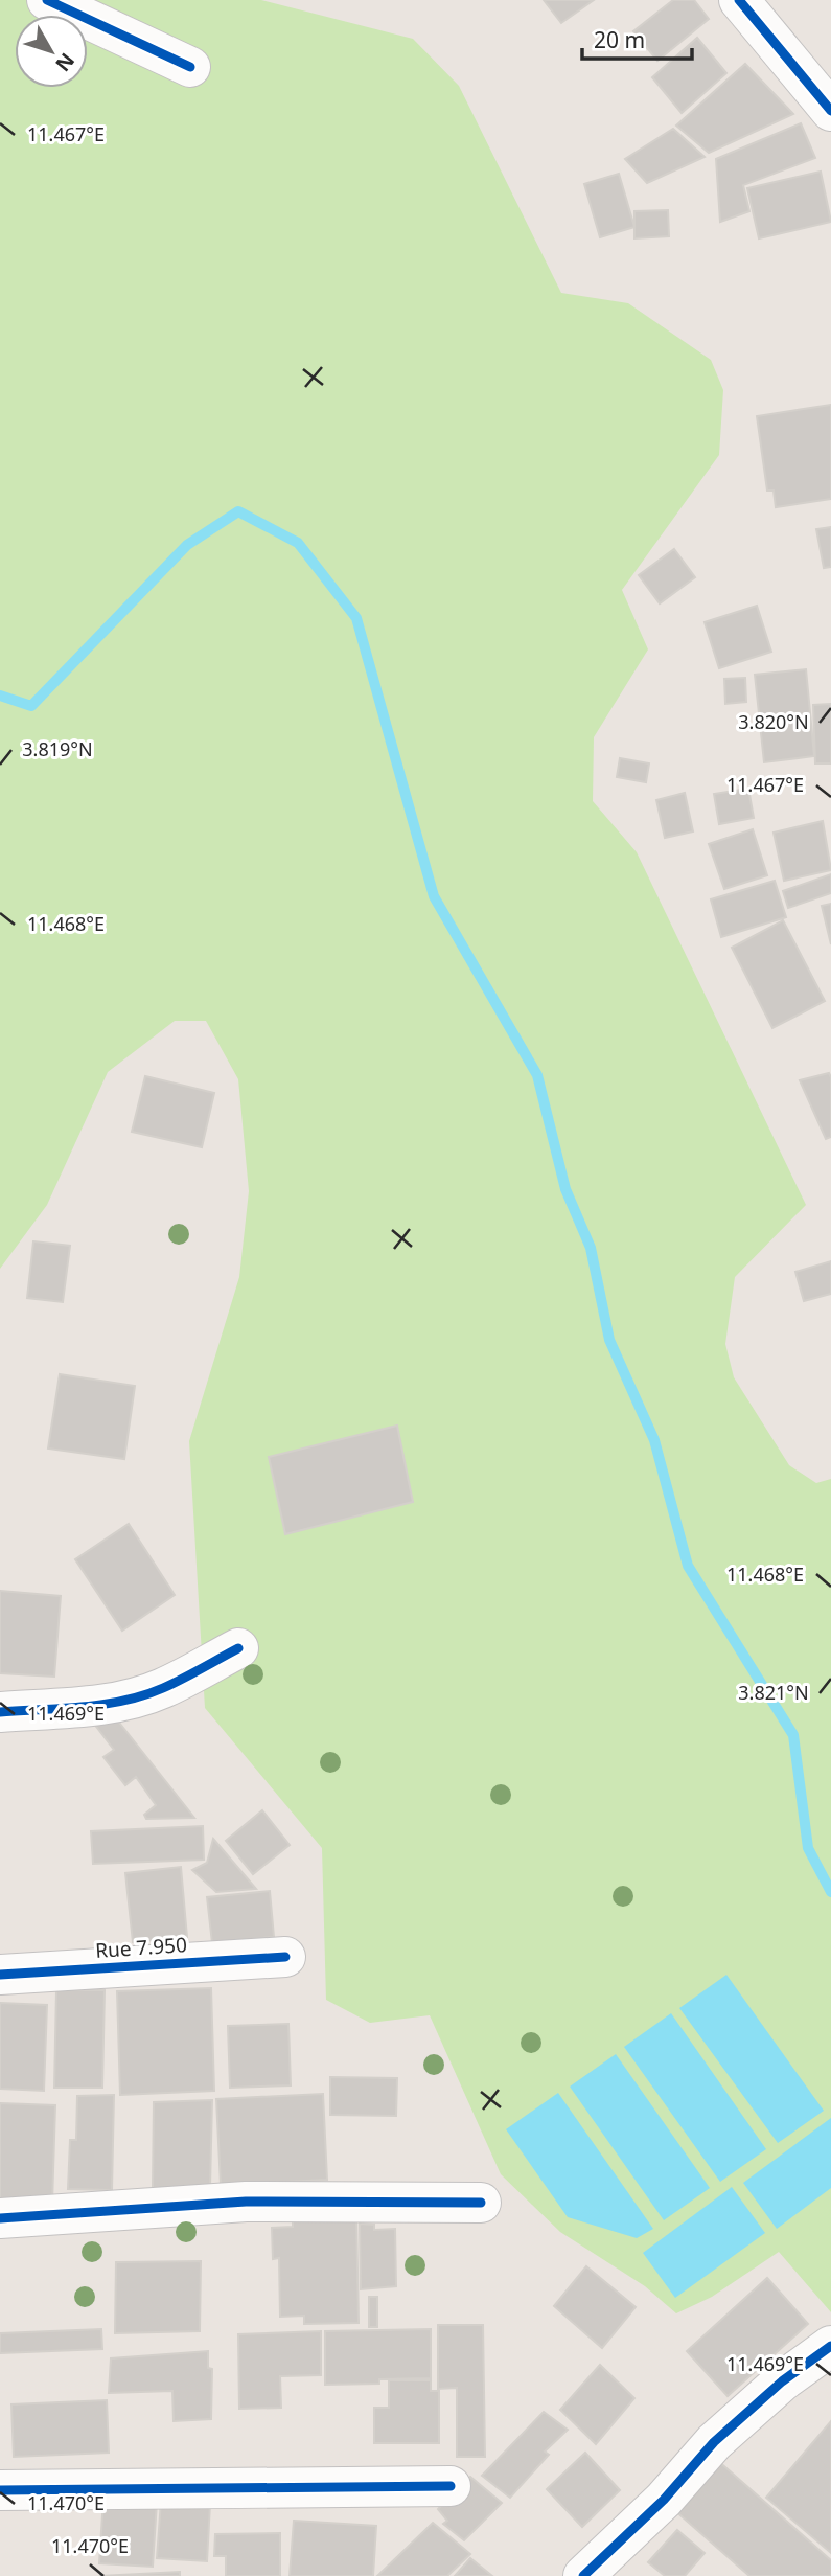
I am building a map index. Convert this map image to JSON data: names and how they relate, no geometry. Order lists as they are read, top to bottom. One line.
{"streets":{"street":["Rue 7.950"]},"scale_bar":"20 m","north":"bottom right","coordinates":["11.467°E","3.820°N","3.819°N","11.468°E","3.821°N","11.469°E","11.470°E"]}
